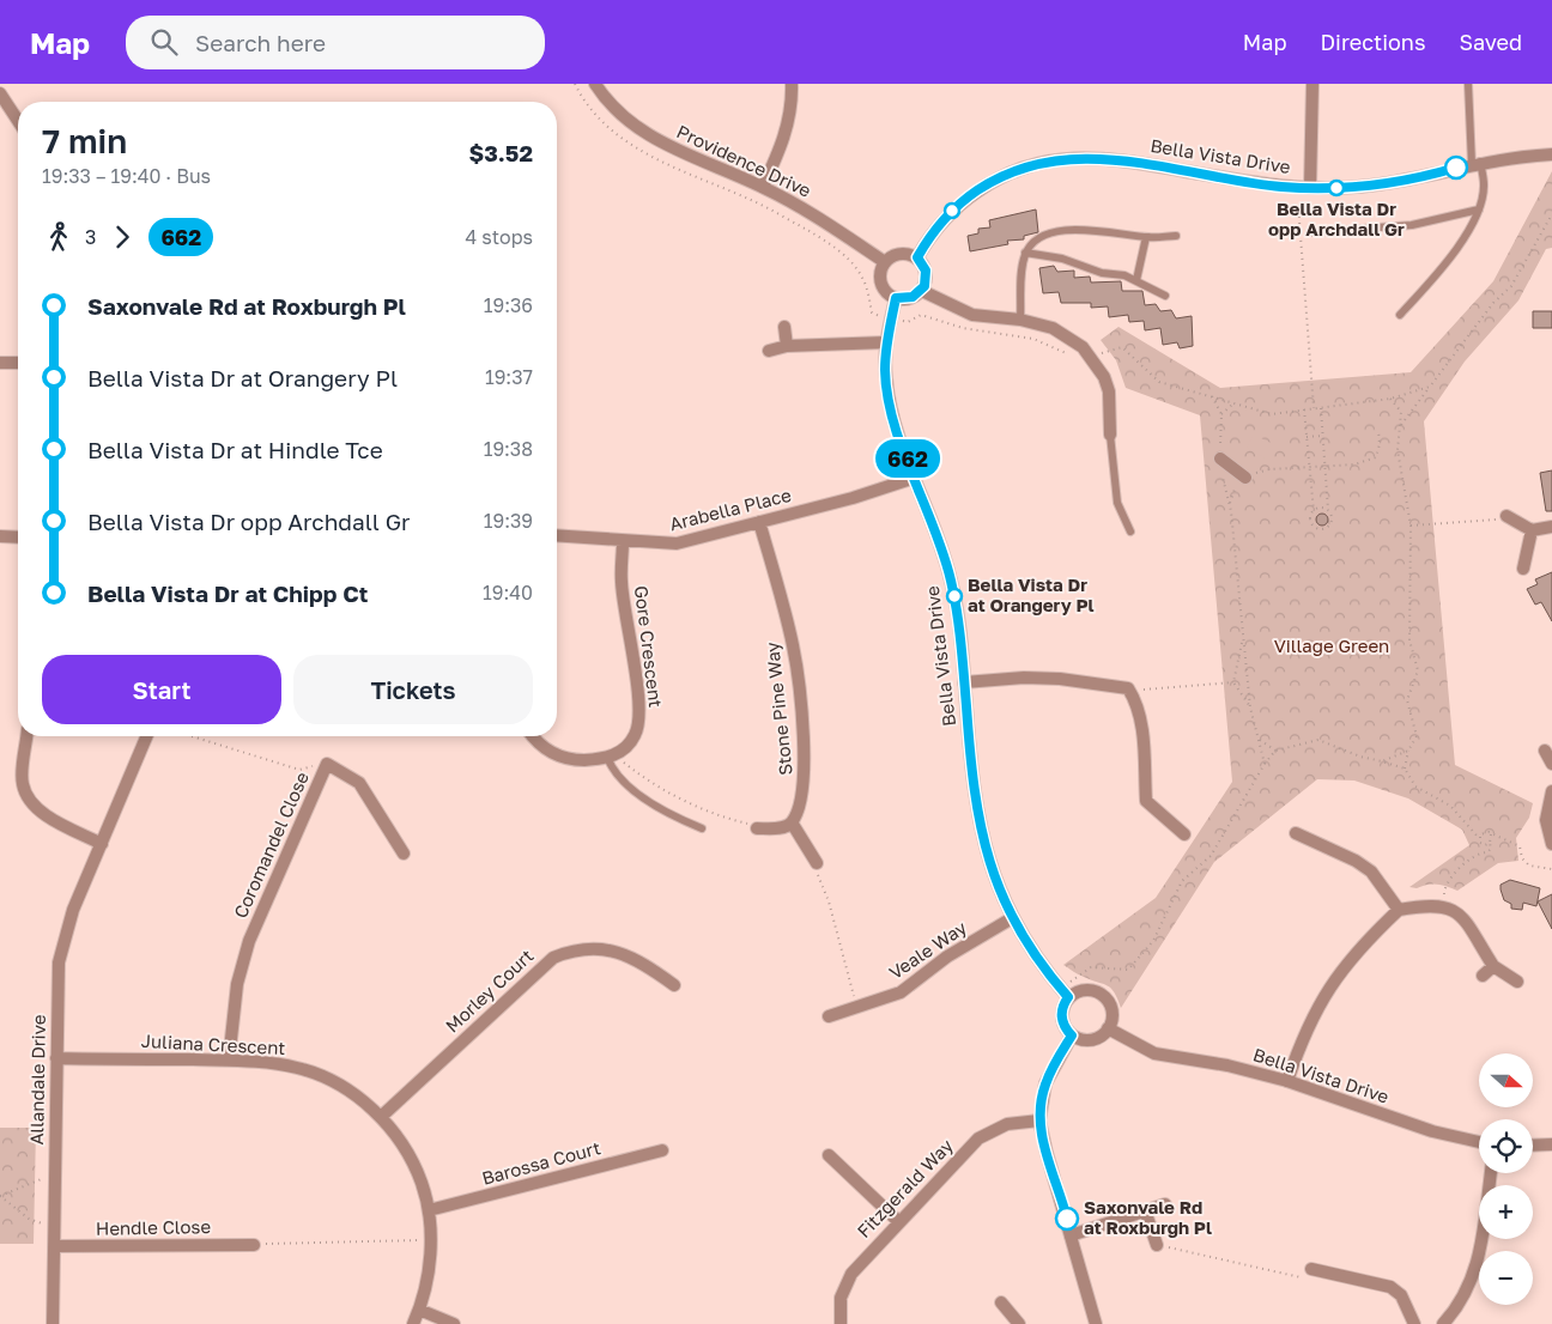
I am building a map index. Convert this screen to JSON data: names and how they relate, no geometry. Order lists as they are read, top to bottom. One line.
{"streets":{"street":["Bella Vista Drive","Providence Drive","Arabella Place","Gore Crescent","Stone Pine Way","Coromandel Close","Veale Way","Morley Court","Juliana Crescent","Allandale Drive","Barossa Court","Fitzgerald Way","Hendle Close"]},"crossings":[["Bella Vista Drive","Providence Drive"],["Bella Vista Drive","Arabella Place"],["Bella Vista Drive","Veale Way"],["Arabella Place","Gore Crescent"],["Arabella Place","Stone Pine Way"],["Coromandel Close","Juliana Crescent"],["Morley Court","Juliana Crescent"],["Juliana Crescent","Allandale Drive"],["Juliana Crescent","Barossa Court"],["Allandale Drive","Hendle Close"]],"parks":["Village Green"],"places":["Bella Vista Dr opp Archdall Gr","Bella Vista Dr at Orangery Pl","Saxonvale Rd at Roxburgh Pl"],"lines":["bus line 662"],"north":"right","page":{"header":"Map","search":"Search here","nav":["Map","Directions","Saved"],"on_map":"662","heading":["7 min","19:33 – 19:40 · Bus","$3.52"],"legs":["3","662","4 stops"],"list":[{"name":"Saxonvale Rd at Roxburgh Pl","value":"19:36"},{"name":"Bella Vista Dr at Orangery Pl","value":"19:37"},{"name":"Bella Vista Dr at Hindle Tce","value":"19:38"},{"name":"Bella Vista Dr opp Archdall Gr","value":"19:39"},{"name":"Bella Vista Dr at Chipp Ct","value":"19:40"}],"buttons":["Start","Tickets"],"map_buttons":["+","−"]}}
